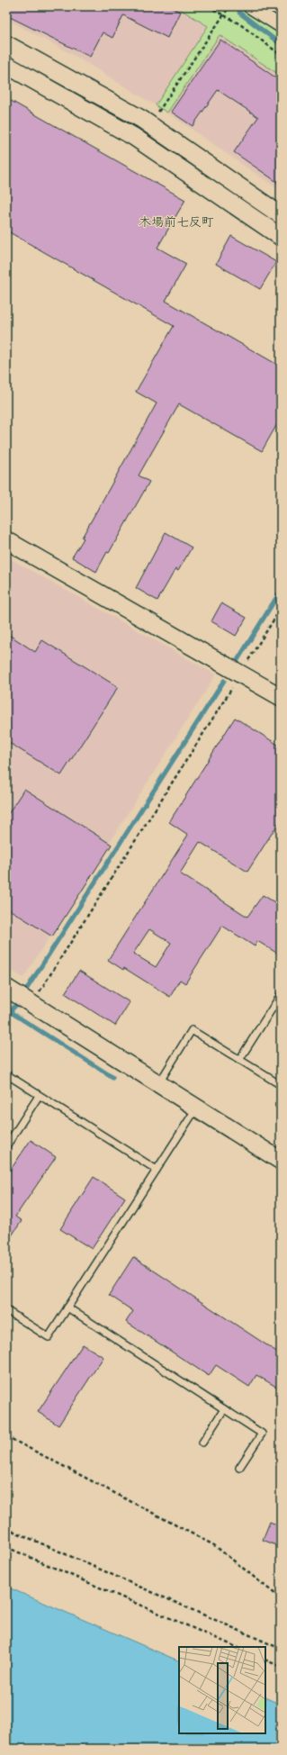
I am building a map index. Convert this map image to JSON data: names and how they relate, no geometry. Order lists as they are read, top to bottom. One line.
{"districts":["木場前七反町"]}
